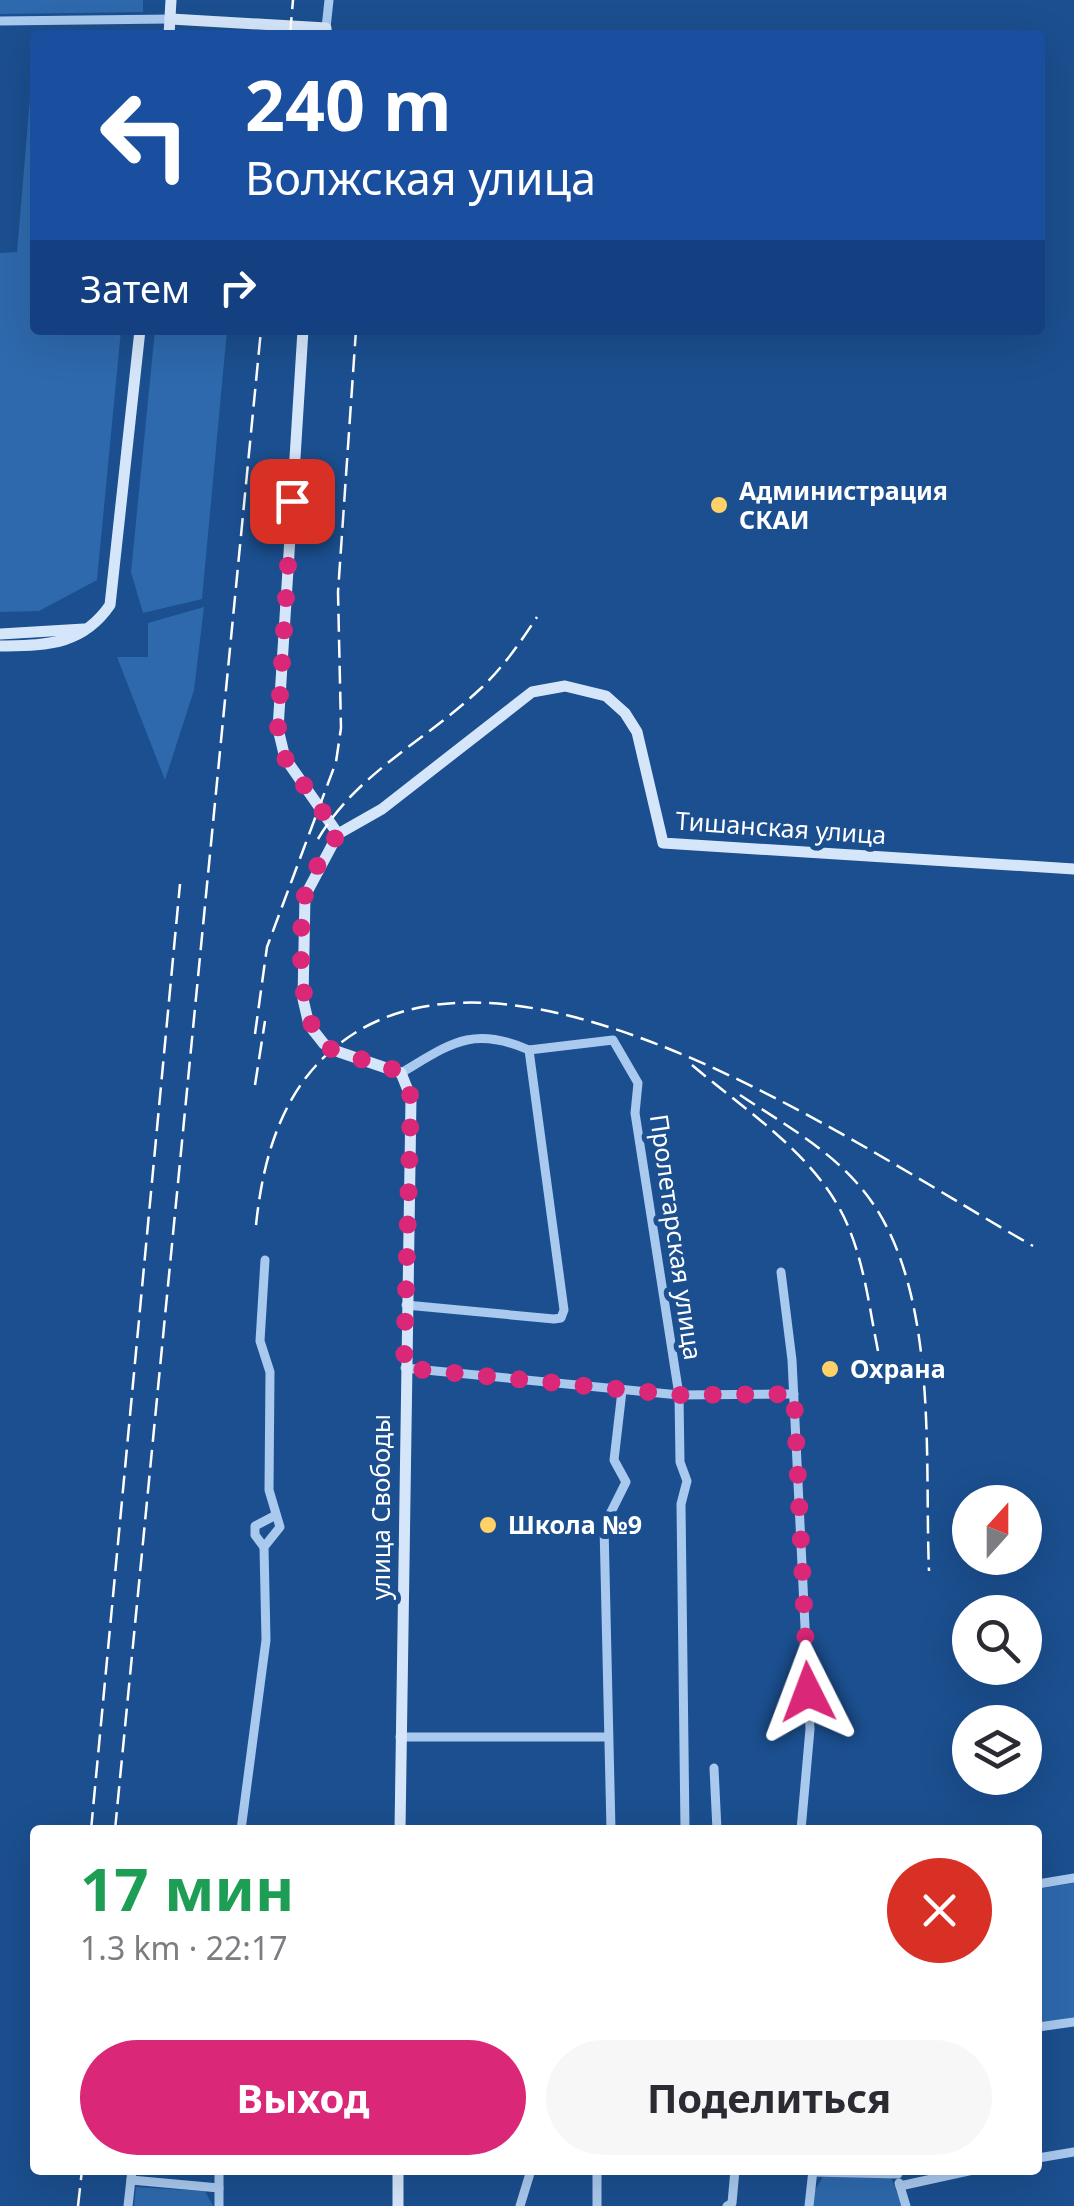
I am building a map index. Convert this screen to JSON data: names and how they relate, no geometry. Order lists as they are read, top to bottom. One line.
{"streets":{"street":["Тишанская улица","Пролетарская улица","улица Свободы"]},"places":["Администрация СКАИ","Охрана","Школа №9"],"north":"top","page":{"turn":["240 m","Волжская улица"],"then":"Затем","heading":["17 мин","1.3 km · 22:17"],"buttons":["Выход","Поделиться"]}}
